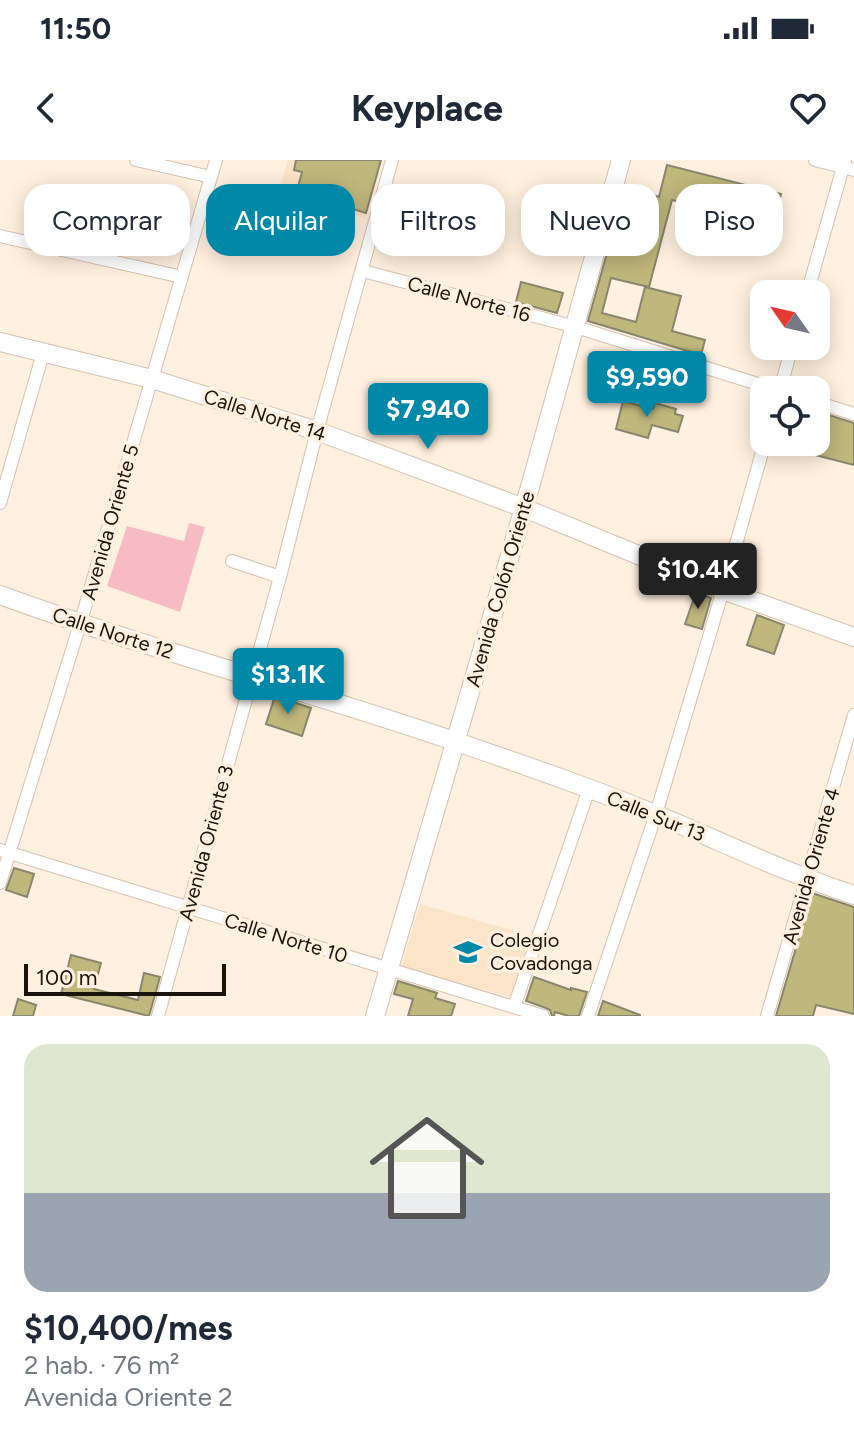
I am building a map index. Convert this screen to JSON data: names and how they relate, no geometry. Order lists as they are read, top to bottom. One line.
{"streets":{"street":["Calle Norte 16","Calle Norte 14","Avenida Oriente 5","Avenida Colón Oriente","Calle Norte 12","Calle Sur 13","Avenida Oriente 3","Avenida Oriente 4","Calle Norte 10"]},"crossings":[["Calle Norte 16","Avenida Colón Oriente"],["Calle Norte 16","Avenida Oriente 3"],["Calle Norte 14","Avenida Oriente 5"],["Calle Norte 14","Avenida Colón Oriente"],["Calle Norte 14","Avenida Oriente 3"],["Avenida Oriente 5","Calle Norte 12"],["Avenida Oriente 5","Calle Norte 10"],["Avenida Colón Oriente","Calle Norte 12"],["Avenida Colón Oriente","Calle Sur 13"],["Avenida Colón Oriente","Calle Norte 10"],["Calle Norte 12","Calle Sur 13"],["Calle Norte 12","Avenida Oriente 3"],["Calle Sur 13","Avenida Oriente 4"],["Avenida Oriente 3","Calle Norte 10"]],"places":{"school or university":["Colegio Covadonga"]},"scale_bar":"100 m","north":"top left","page":{"status":"11:50","header":"Keyplace","chip":["Comprar","Alquilar","Filtros","Nuevo","Piso"],"price":["$9,590","$7,940","$10.4K","$13.1K"],"scale":"100 m","list":[{"name":"$10,400/mes","note":"2 hab. · 76 m² · Avenida Oriente 2"}]}}
